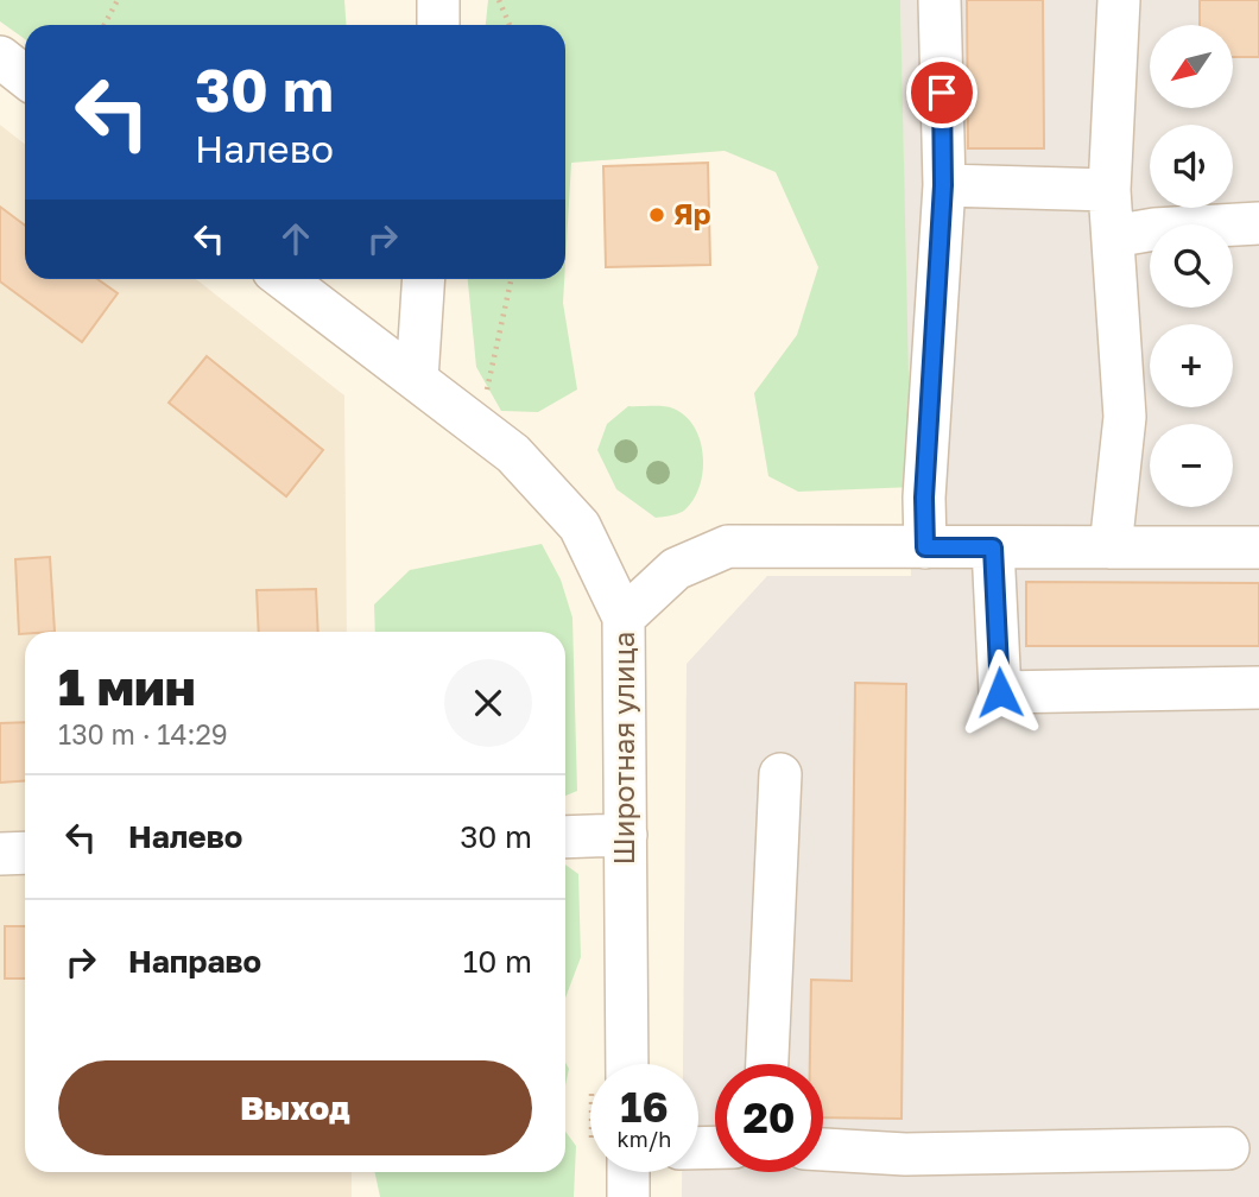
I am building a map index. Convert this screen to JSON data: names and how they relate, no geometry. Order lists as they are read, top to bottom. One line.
{"streets":{"street":["Широтная улица"]},"places":["Яр"],"north":"bottom left","page":{"map_buttons":["+","−"],"turn":["30 m","Налево"],"heading":["1 мин","130 m · 14:29"],"list":[{"name":"Налево","value":"30 m"},{"name":"Направо","value":"10 m"}],"buttons":"Выход","speed":"16 km/h","limit":"20"}}
